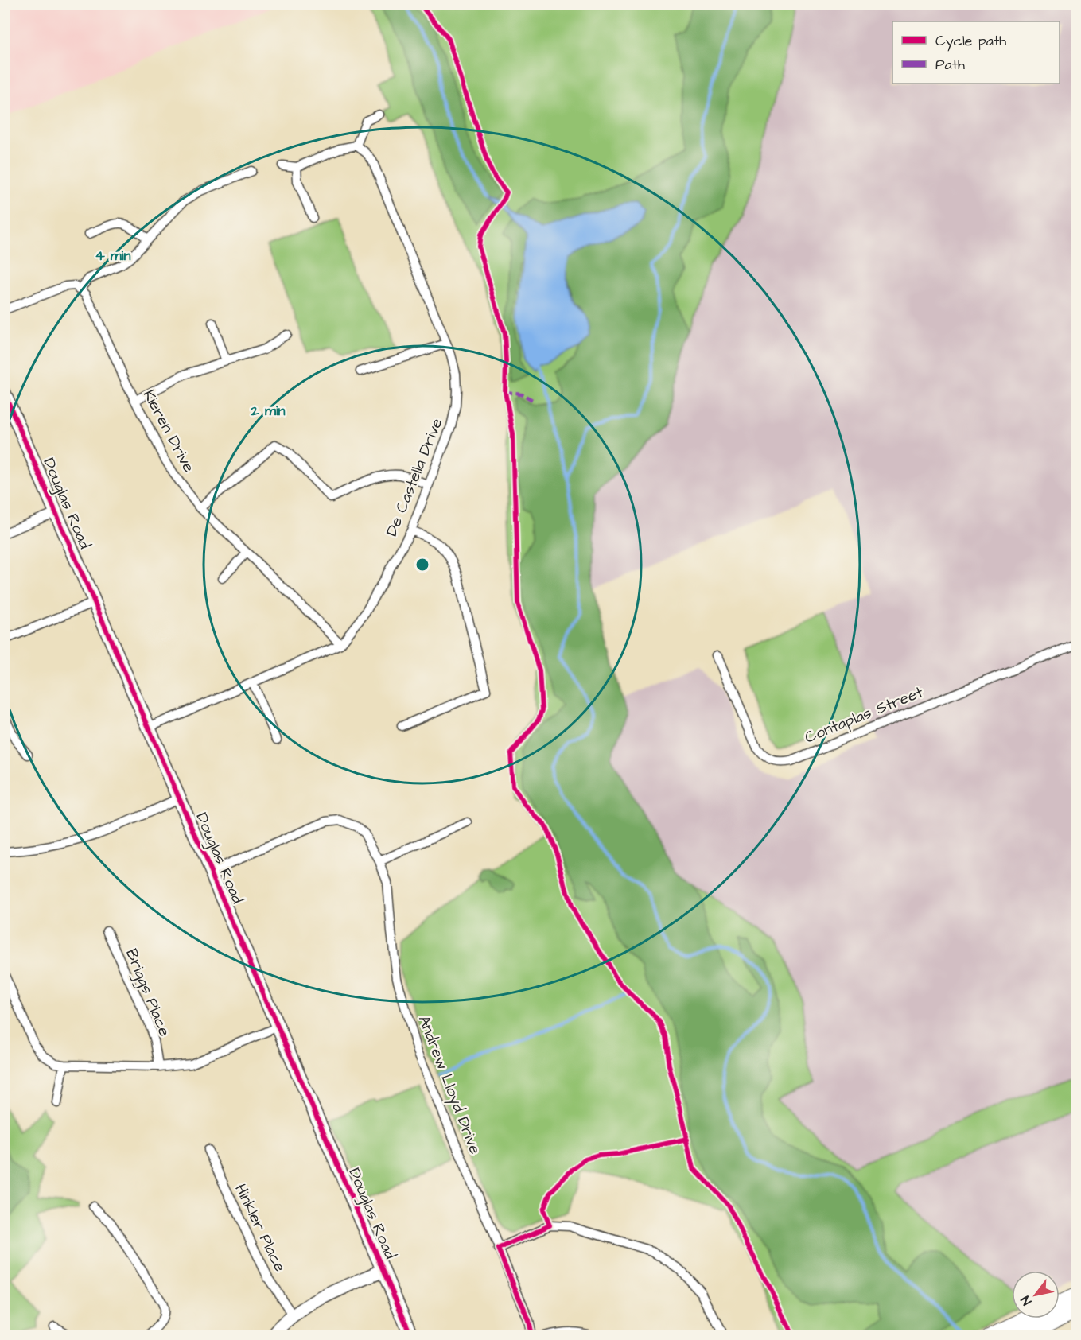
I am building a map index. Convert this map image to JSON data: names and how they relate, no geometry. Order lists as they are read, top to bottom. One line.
{"streets":{"street":["Kieren Drive","De Castella Drive","Douglas Road","Contaplas Street","Briggs Place","Andrew Lloyd Drive","Hinkler Place"]},"crossings":[["Kieren Drive","De Castella Drive"],["De Castella Drive","Douglas Road"],["Douglas Road","Andrew Lloyd Drive"]],"legend":["Cycle path","Path"],"north":"bottom left","rings":["4 min","2 min"]}
